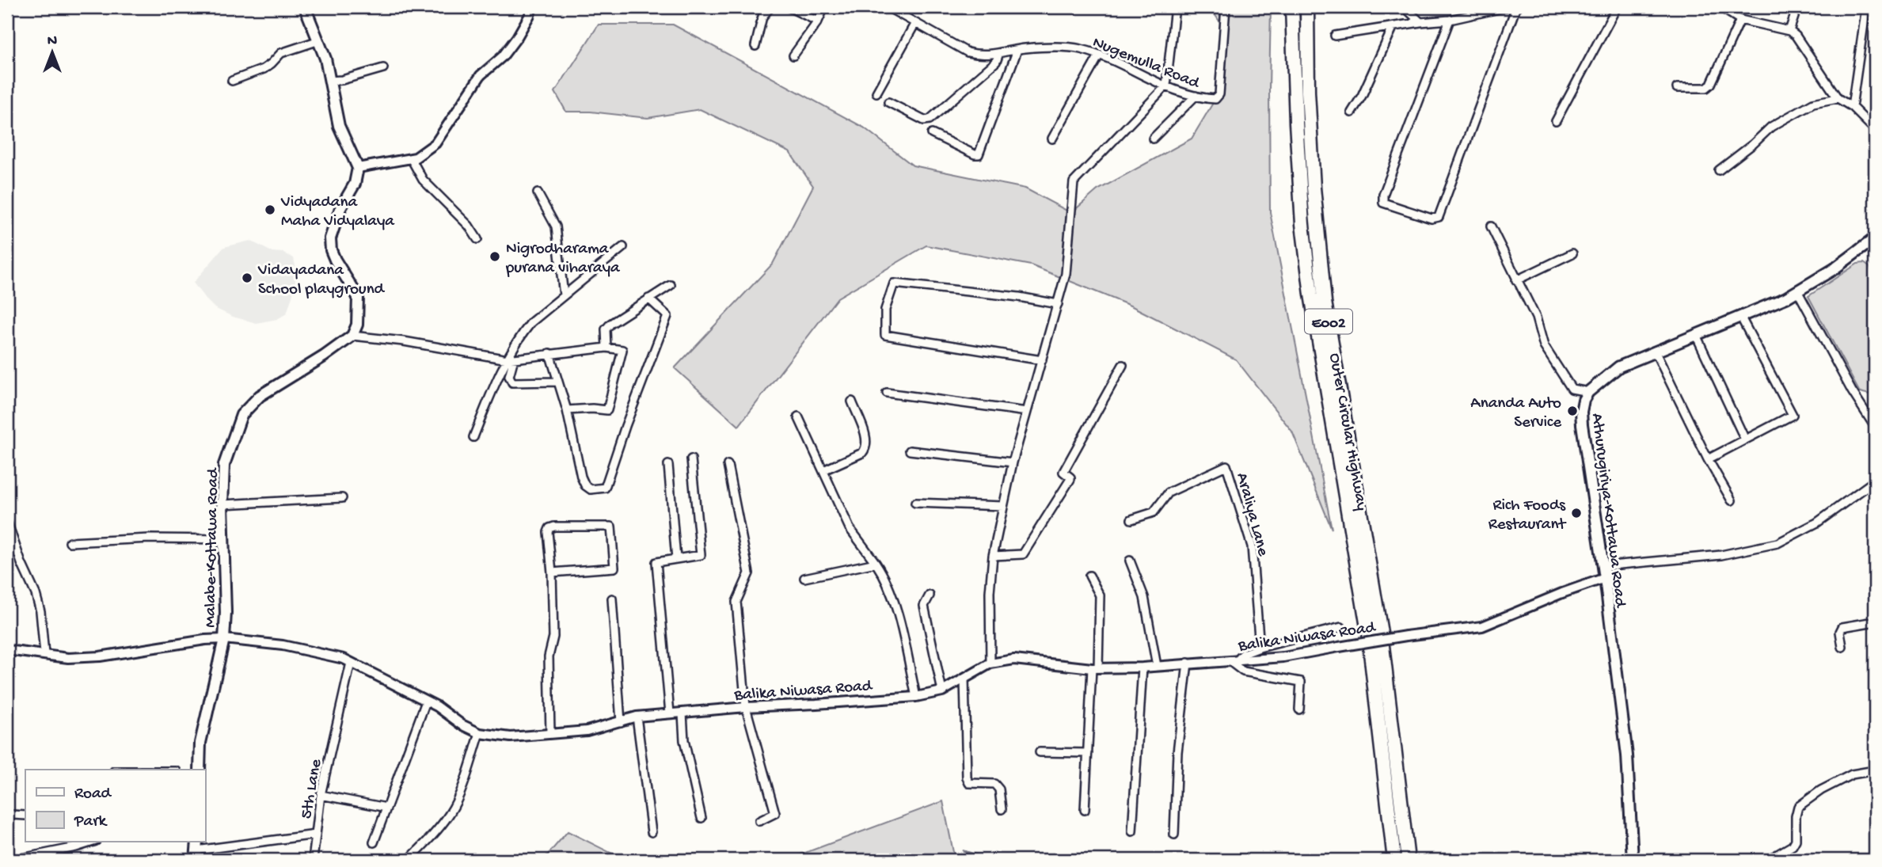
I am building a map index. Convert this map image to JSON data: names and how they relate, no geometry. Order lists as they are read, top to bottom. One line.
{"streets":{"highway":["E002","Outer Circular Highway"],"main road":["Athurugiriya-Kottawa Road","Malabe-Kottawa Road"],"street":["Nugemulla Road","Araliya Lane","Balika Niwasa Road","5th Lane"]},"crossings":[["Athurugiriya-Kottawa Road","Balika Niwasa Road"],["Malabe-Kottawa Road","Balika Niwasa Road"],["Balika Niwasa Road","5th Lane"]],"places":["Vidyadana Maha Vidyalaya","Nigrodharama purana viharaya","Vidayadana School playground","Ananda Auto Service","Rich Foods Restaurant"],"legend":["Road","Park"],"north":"top"}
